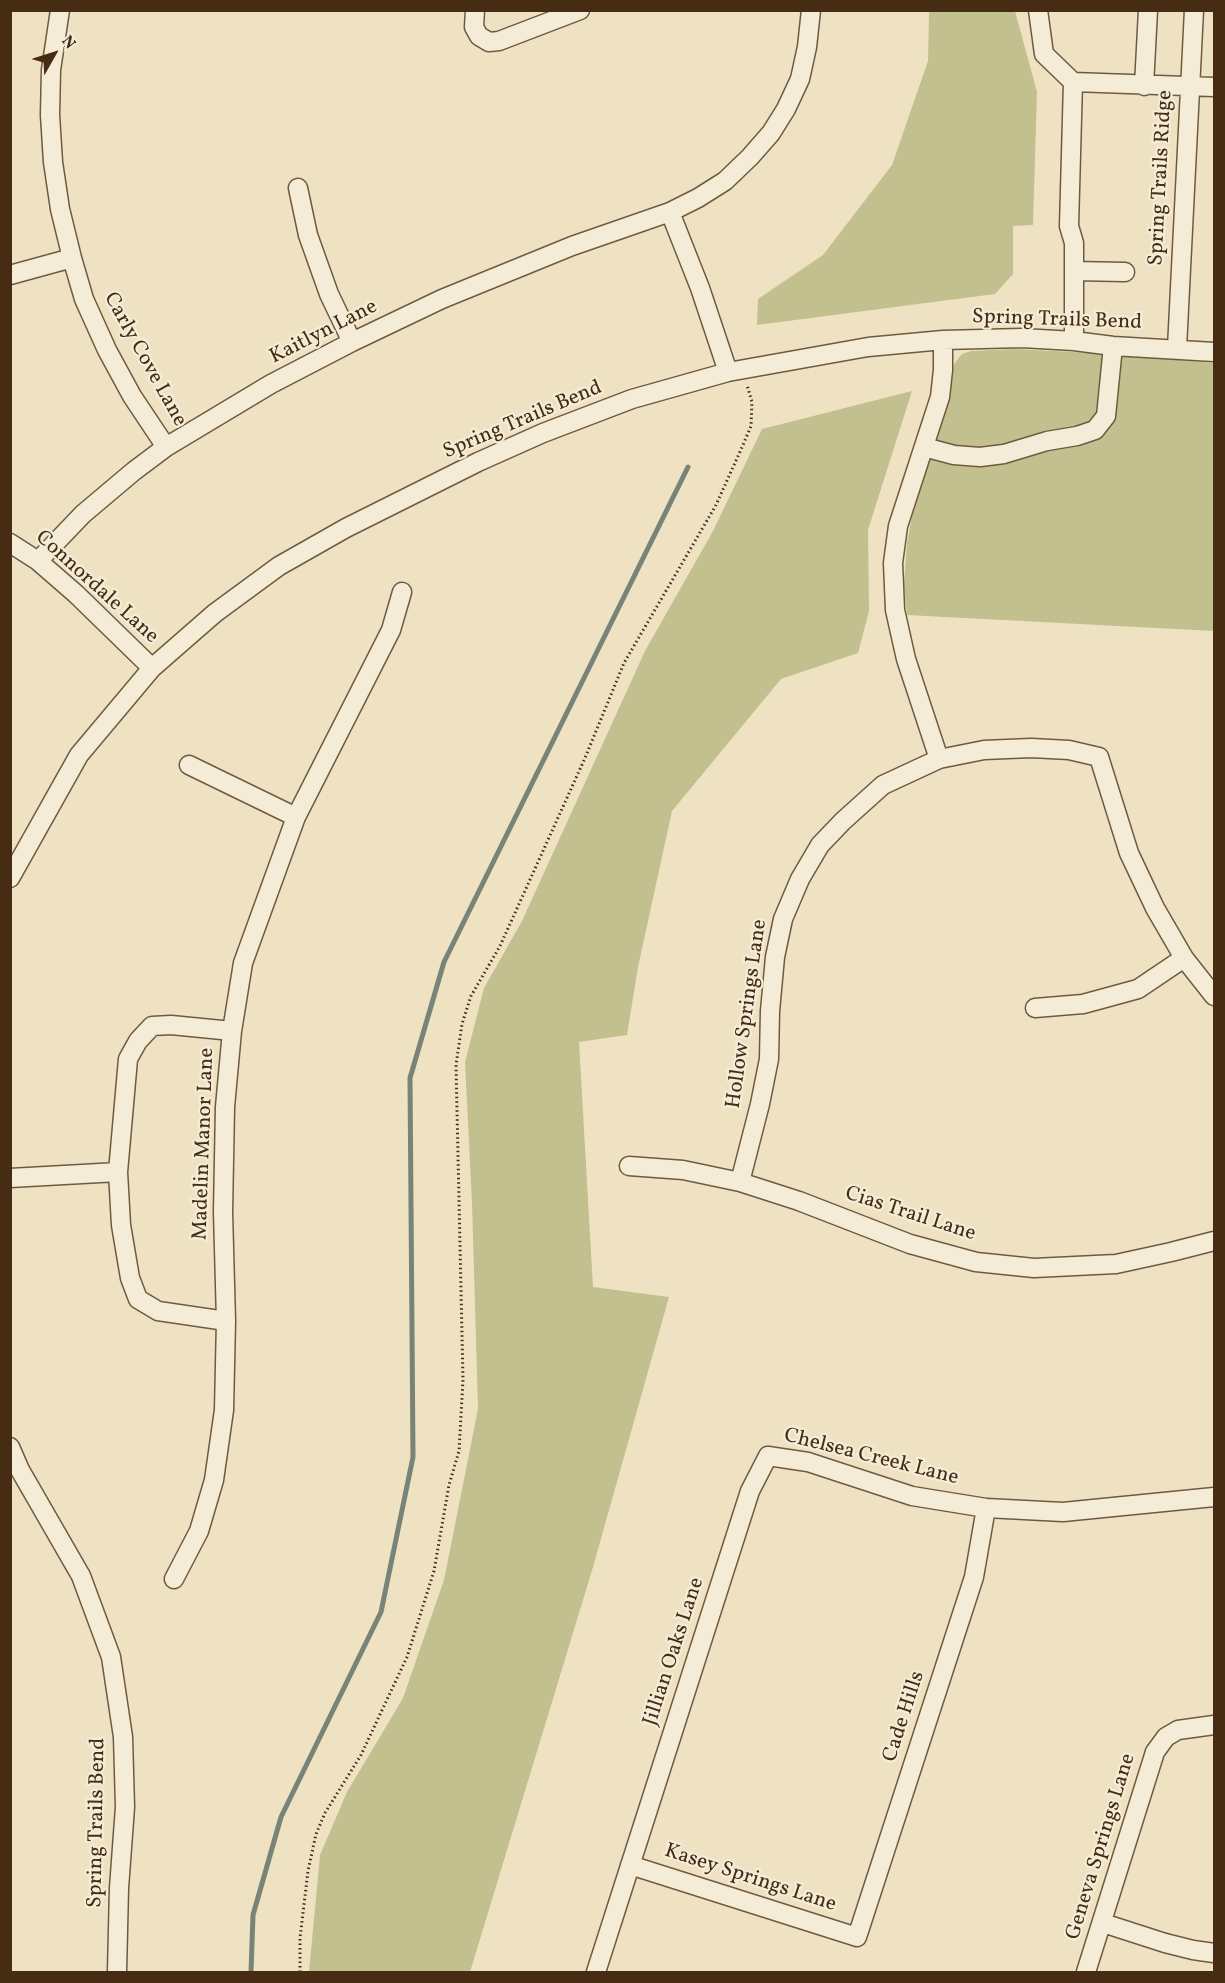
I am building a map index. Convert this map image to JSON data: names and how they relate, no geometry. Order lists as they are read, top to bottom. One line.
{"streets":{"street":["Spring Trails Ridge","Spring Trails Bend","Kaitlyn Lane","Carly Cove Lane","Connordale Lane","Hollow Springs Lane","Madelin Manor Lane","Cias Trail Lane","Chelsea Creek Lane","Jillian Oaks Lane","Cade Hills","Geneva Springs Lane","Kasey Springs Lane"]},"crossings":[["Spring Trails Ridge","Spring Trails Bend"],["Spring Trails Bend","Connordale Lane"],["Kaitlyn Lane","Carly Cove Lane"],["Kaitlyn Lane","Connordale Lane"],["Hollow Springs Lane","Cias Trail Lane"],["Chelsea Creek Lane","Jillian Oaks Lane"],["Chelsea Creek Lane","Cade Hills"],["Jillian Oaks Lane","Kasey Springs Lane"],["Cade Hills","Kasey Springs Lane"]],"north":"top right"}
